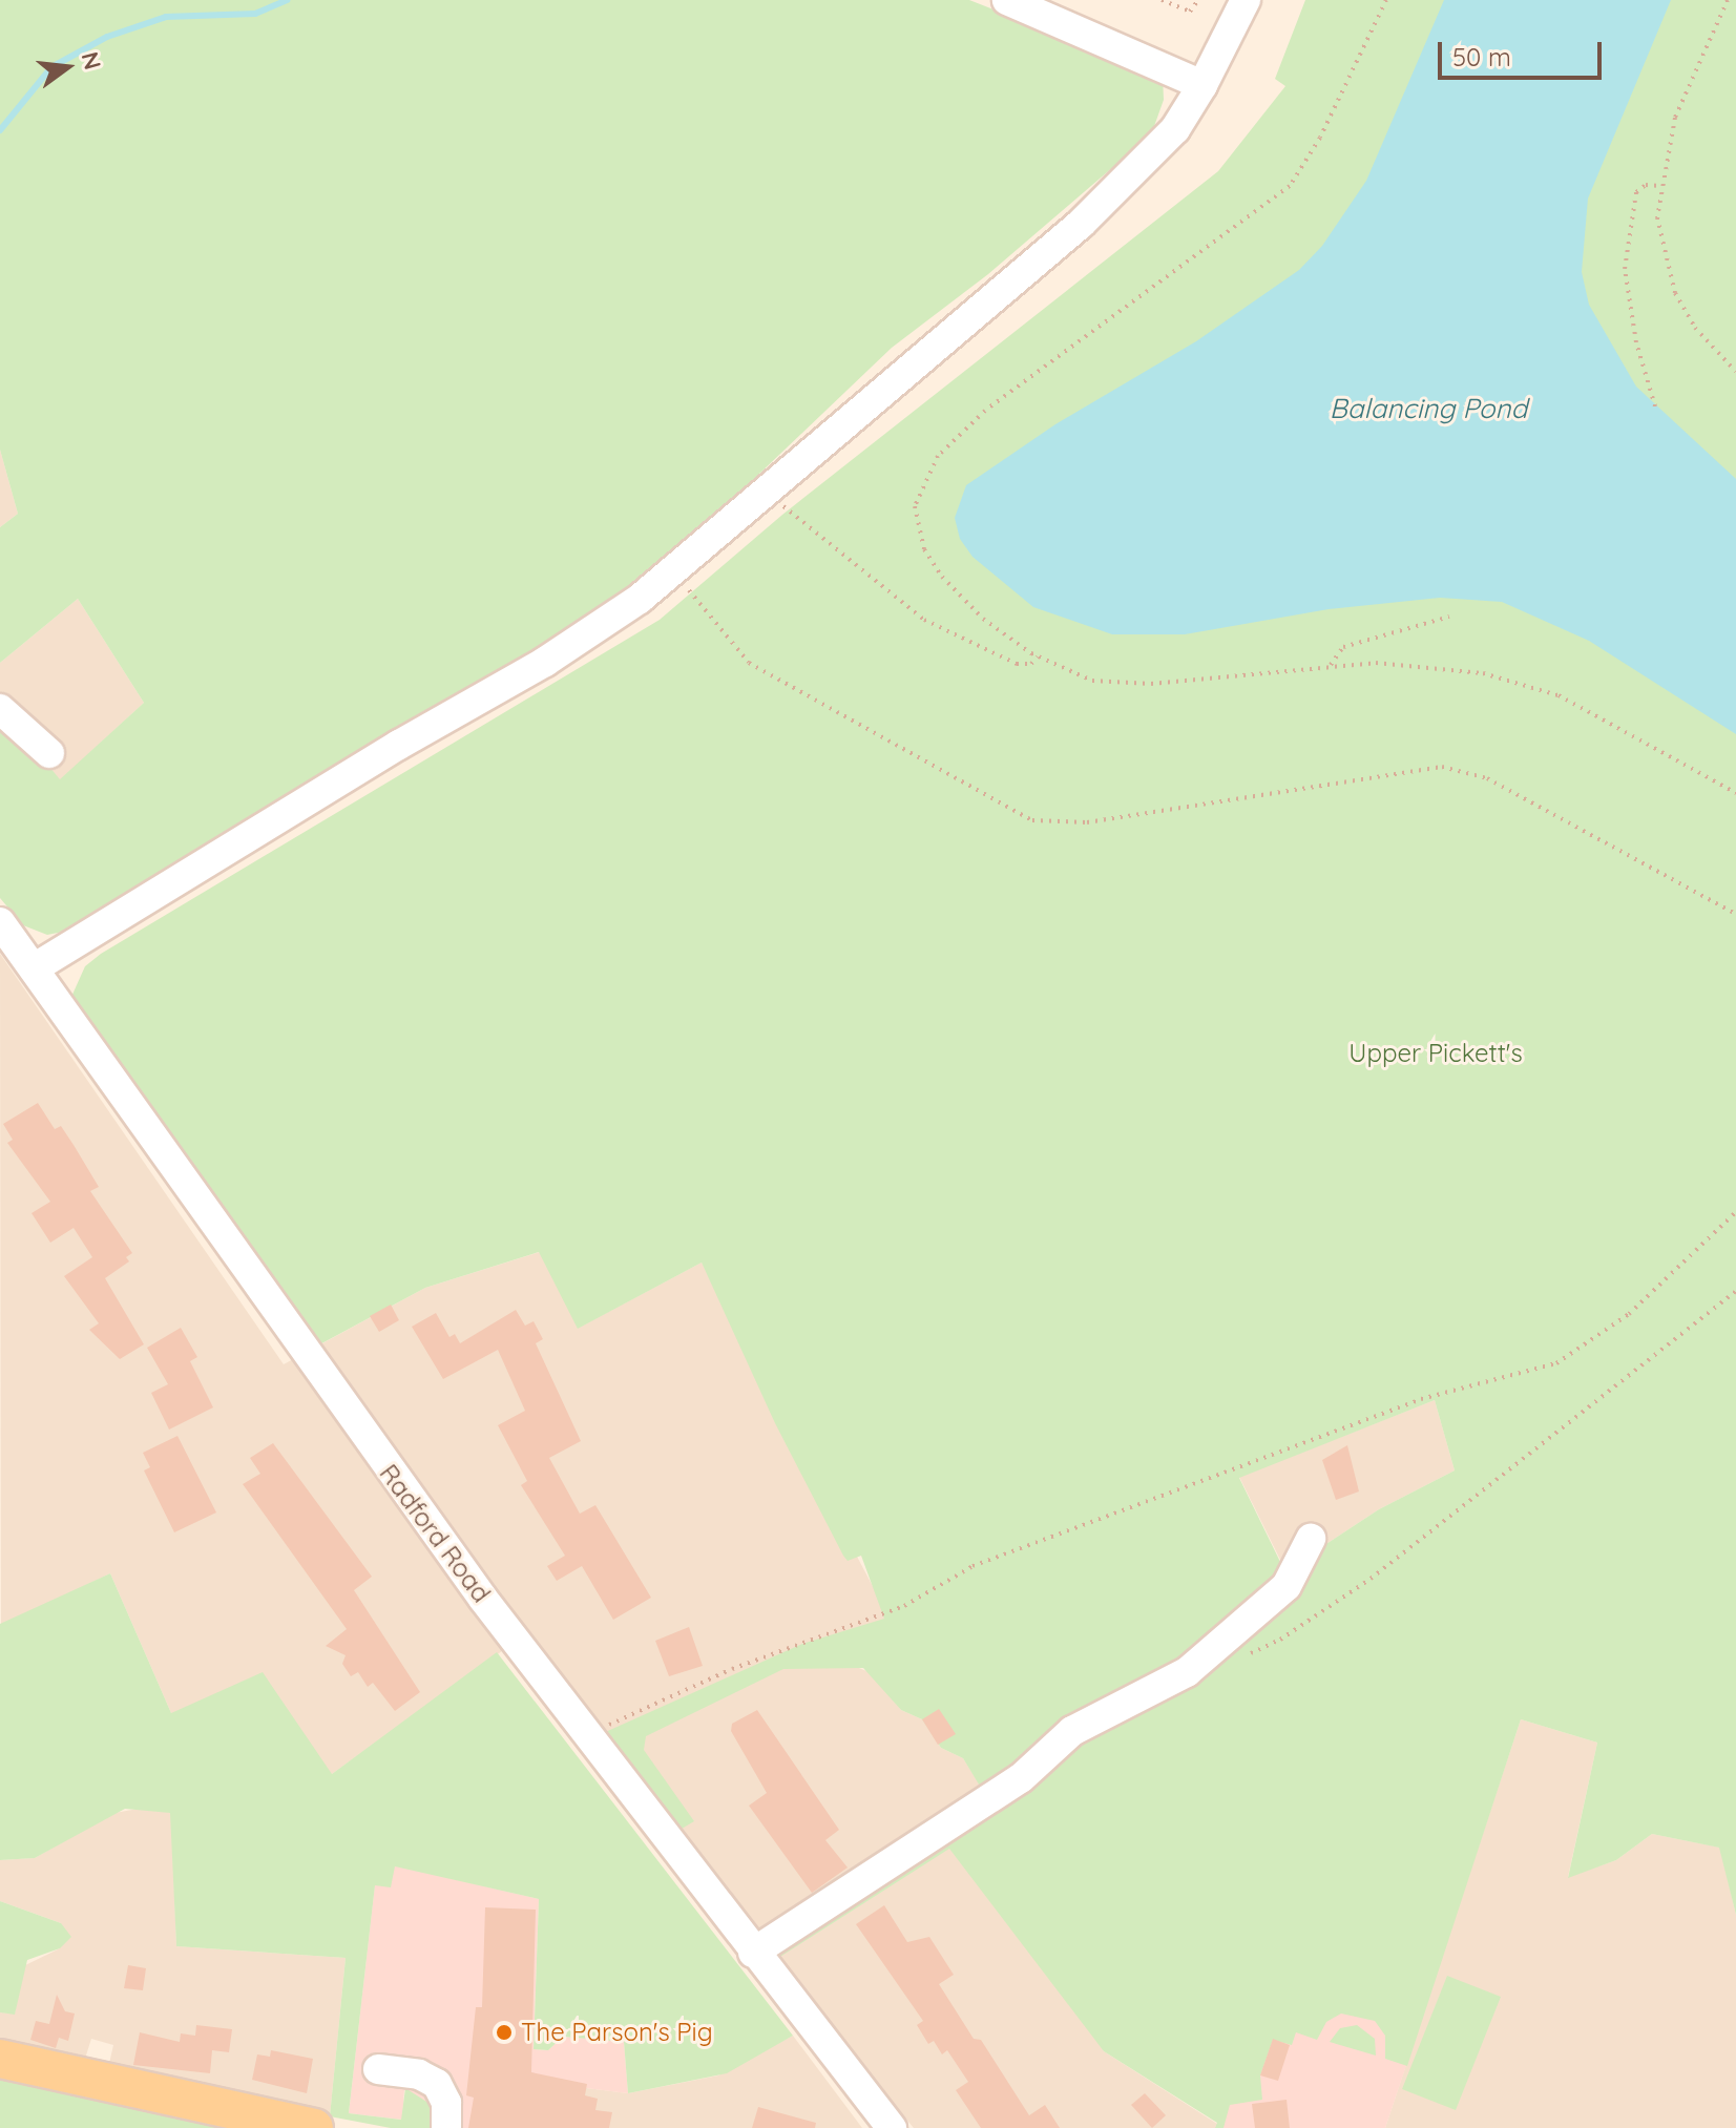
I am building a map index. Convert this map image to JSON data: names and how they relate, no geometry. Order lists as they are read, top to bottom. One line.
{"streets":{"street":["Radford Road"]},"water":["Balancing Pond"],"parks":["Upper Pickett's"],"places":["The Parson's Pig"],"scale_bar":"50 m","north":"right"}
